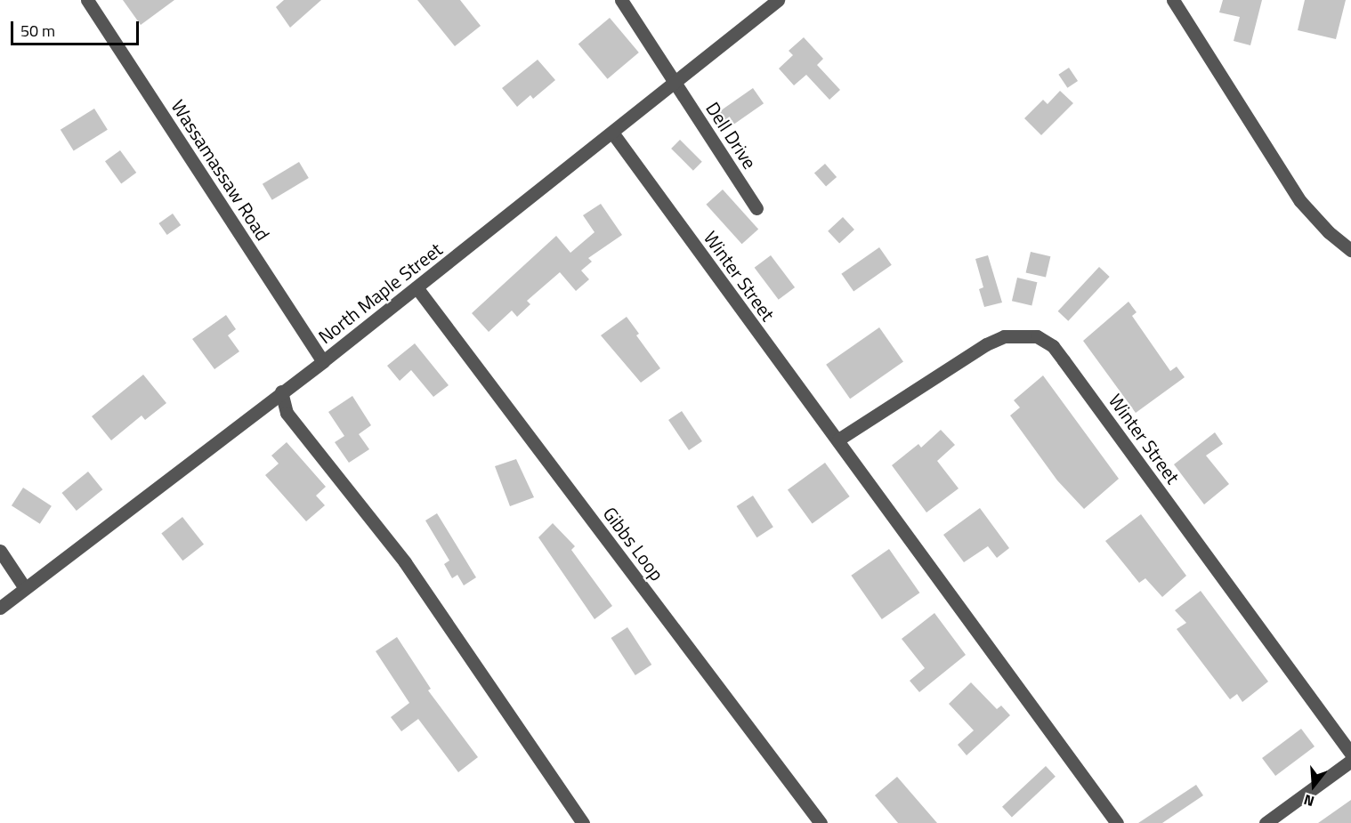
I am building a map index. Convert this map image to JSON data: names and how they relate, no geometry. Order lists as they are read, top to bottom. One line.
{"streets":{"street":["Dell Drive","Wassamassaw Road","Winter Street","North Maple Street","Gibbs Loop"]},"crossings":[["Dell Drive","North Maple Street"],["Wassamassaw Road","North Maple Street"],["Winter Street","North Maple Street"],["North Maple Street","Gibbs Loop"]],"scale_bar":"50 m","north":"bottom"}
